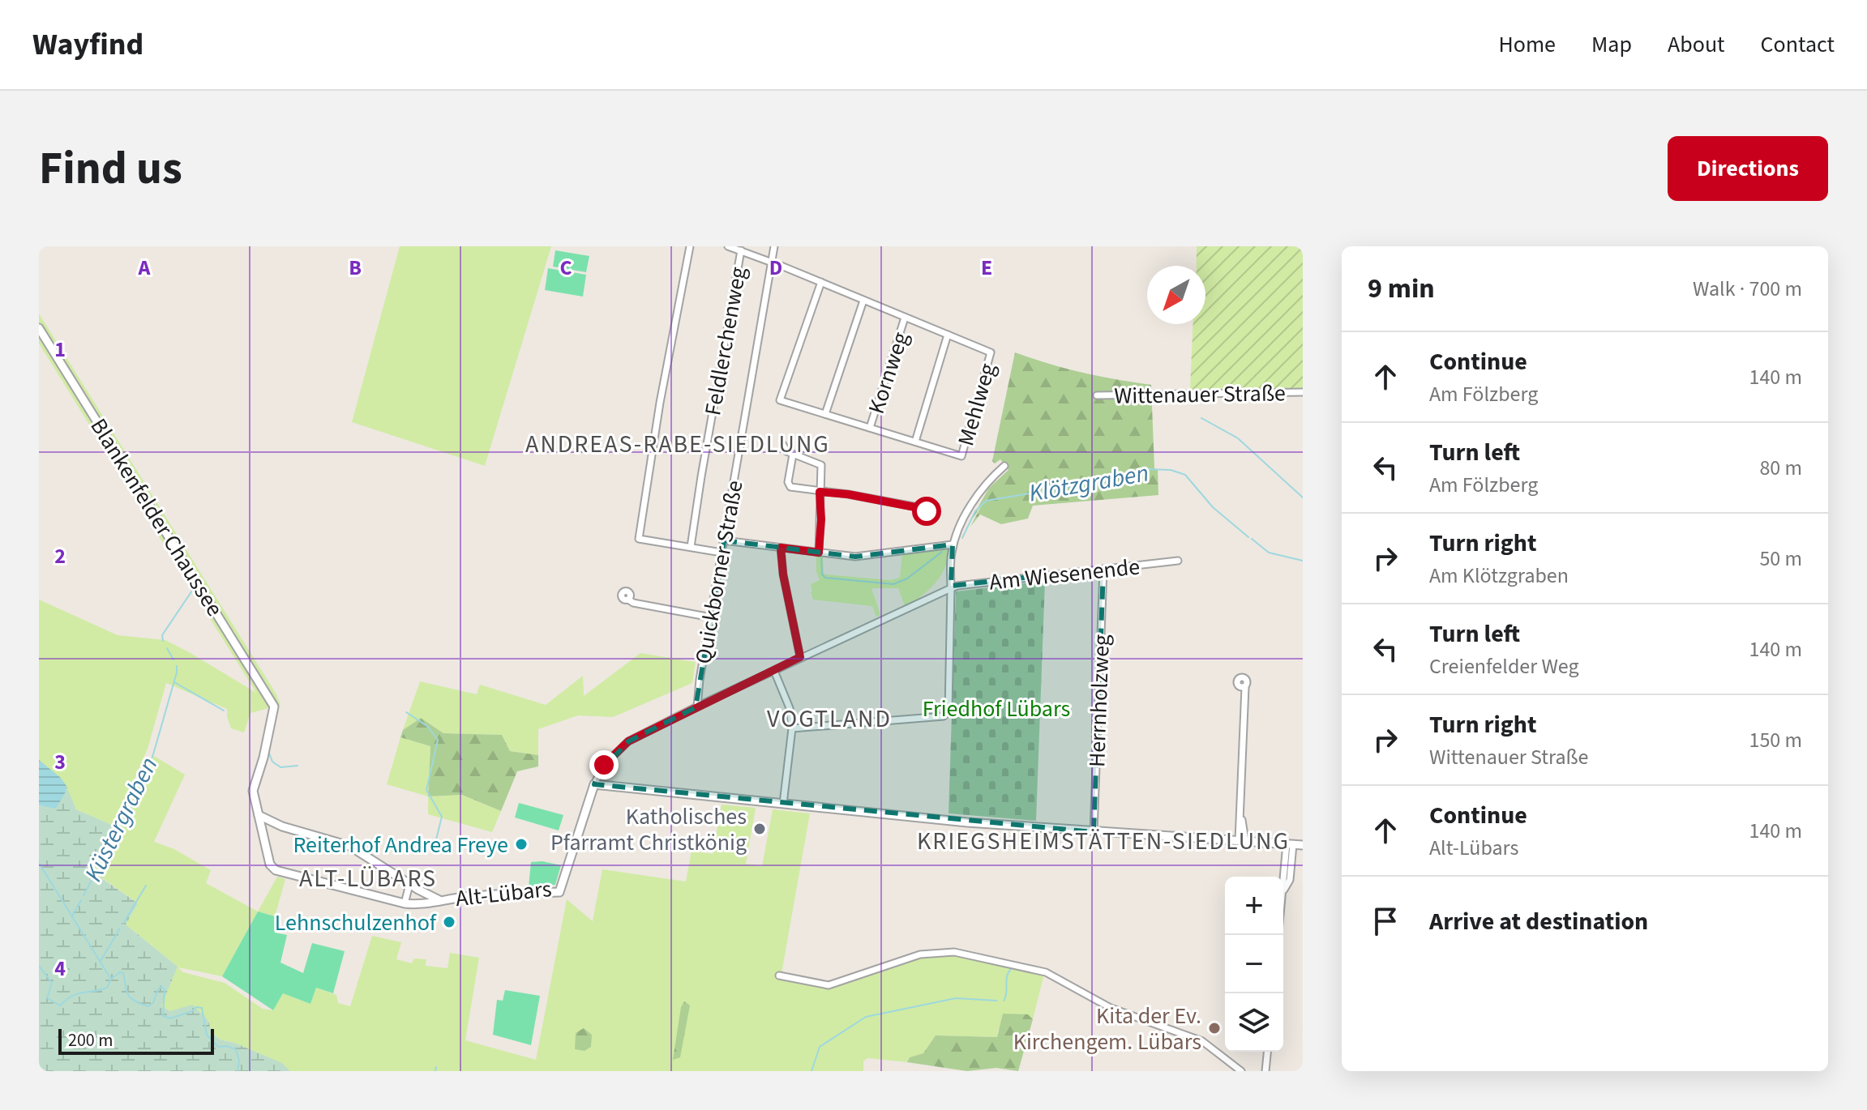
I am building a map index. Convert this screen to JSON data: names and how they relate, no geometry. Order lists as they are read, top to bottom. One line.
{"streets":{"street":["Feldlerchenweg","Kornweg","Wittenauer Straße","Mehlweg","Blankenfelder Chaussee","Quickborner Straße","Am Wiesenende","Herrnholzweg","Alt-Lübars"]},"crossings":[["Blankenfelder Chaussee","Alt-Lübars"],["Quickborner Straße","Alt-Lübars"],["Am Wiesenende","Herrnholzweg"]],"districts":["ANDREAS-RABE-SIEDLUNG","VOGTLAND","KRIEGSHEIMSTÄTTEN-SIEDLUNG","ALT-LÜBARS"],"water":["Klötzgraben","Küstergraben"],"parks":["Friedhof Lübars"],"places":["Katholisches Pfarramt Christkönig","Reiterhof Andrea Freye","Lehnschulzenhof","Kita der Ev. Kirchengem. Lübars"],"scale_bar":"200 m","north":"bottom left","page":{"header":"Wayfind","nav":["Home","Map","About","Contact"],"buttons":"Directions","title":"Find us","heading":["9 min","Walk · 700 m"],"list":[["Continue","Am Fölzberg","140 m"],["Turn left","Am Fölzberg","80 m"],["Turn right","Am Klötzgraben","50 m"],["Turn left","Creienfelder Weg","140 m"],["Turn right","Wittenauer Straße","150 m"],["Continue","Alt-Lübars","140 m"],"Arrive at destination"],"map_buttons":["+","−"],"scale":"200 m"},"grid":{"columns":["A","B","C","D","E"],"rows":["1","2","3","4"]}}
